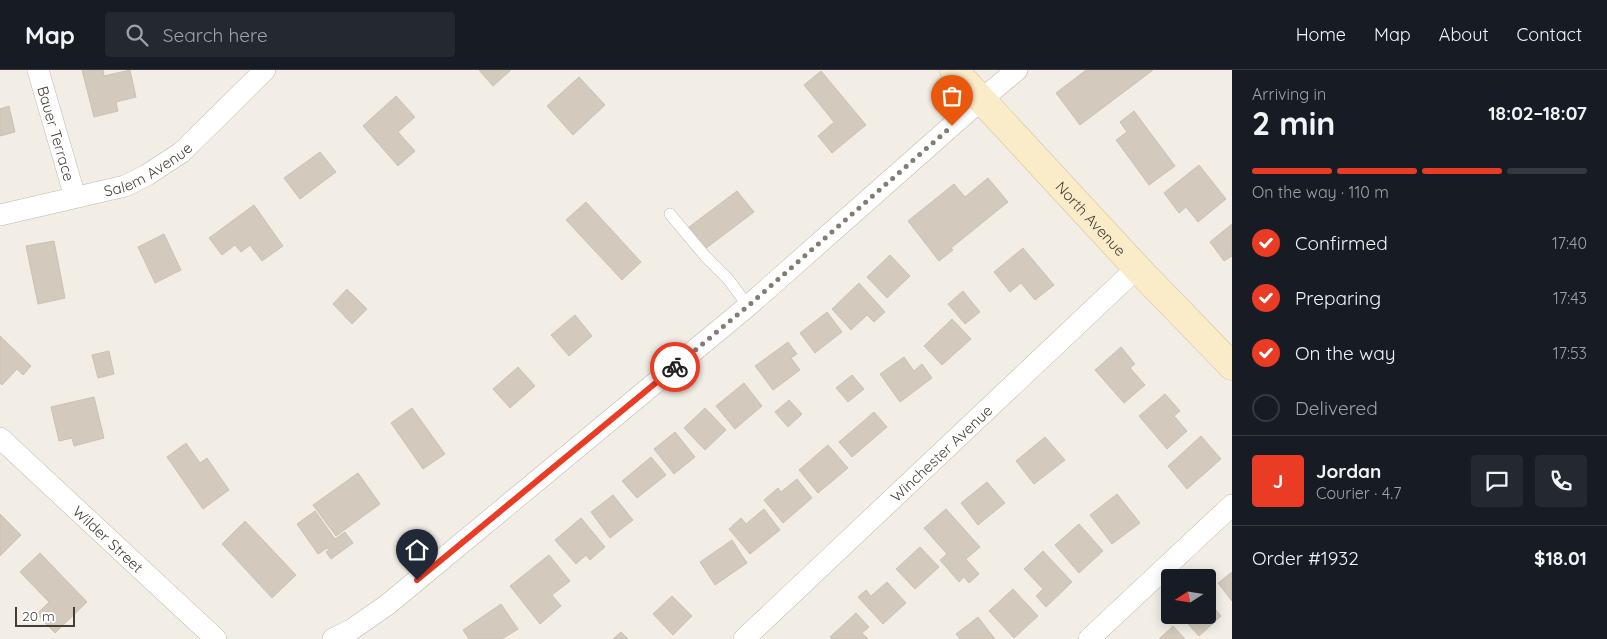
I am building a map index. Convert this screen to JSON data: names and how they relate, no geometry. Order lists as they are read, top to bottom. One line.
{"streets":{"main road":["North Avenue"],"street":["Bauer Terrace","Salem Avenue","Winchester Avenue","Wilder Street"]},"crossings":[["Bauer Terrace","Salem Avenue"],["North Avenue","Winchester Avenue"]],"scale_bar":"20 m","north":"left","page":{"header":"Map","search":"Search here","nav":["Home","Map","About","Contact"],"heading":["2 min","Arriving in","18:02–18:07"],"panel":["Jordan","Courier · 4.7","Order #1932","$18.01"],"bar":"On the way · 110 m","list":[["Confirmed","17:40"],["Preparing","17:43"],["On the way","17:53"],"Delivered"],"round":"J","scale":"20 m"}}
